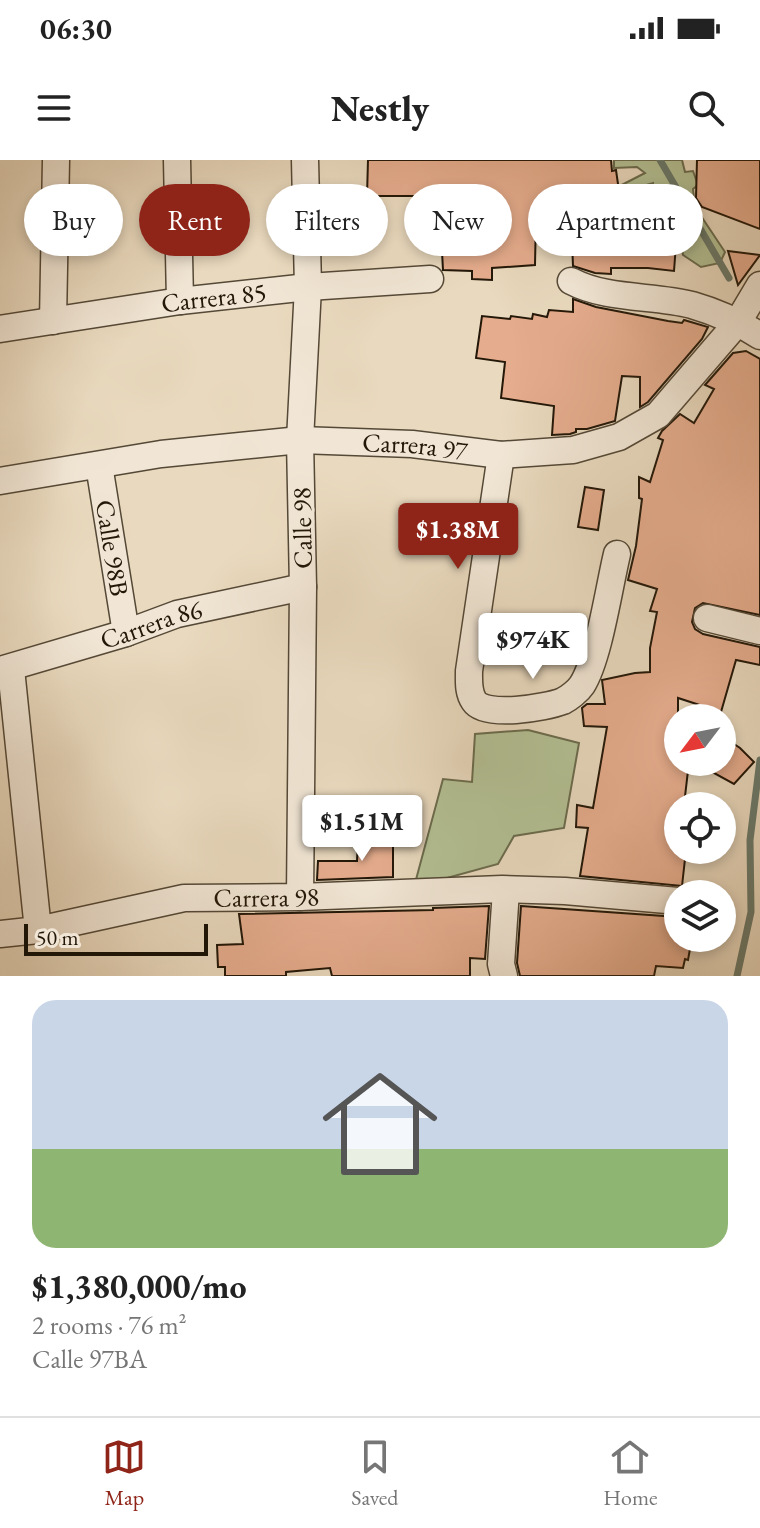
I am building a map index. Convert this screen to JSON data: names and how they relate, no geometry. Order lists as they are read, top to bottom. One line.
{"streets":{"street":["Carrera 85","Carrera 97","Calle 98","Calle 98B","Carrera 86","Carrera 98"]},"crossings":[["Carrera 85","Calle 98"],["Carrera 97","Calle 98"],["Carrera 97","Calle 98B"],["Calle 98","Carrera 86"],["Calle 98","Carrera 98"],["Calle 98B","Carrera 86"]],"scale_bar":"50 m","north":"bottom left","page":{"status":"06:30","header":"Nestly","chip":["Buy","Rent","Filters","New","Apartment"],"price":["$1.38M","$974K","$1.51M"],"scale":"50 m","list":[{"name":"$1,380,000/mo","note":"2 rooms · 76 m² · Calle 97BA"}],"tabs":["Map","Saved","Home"]}}
